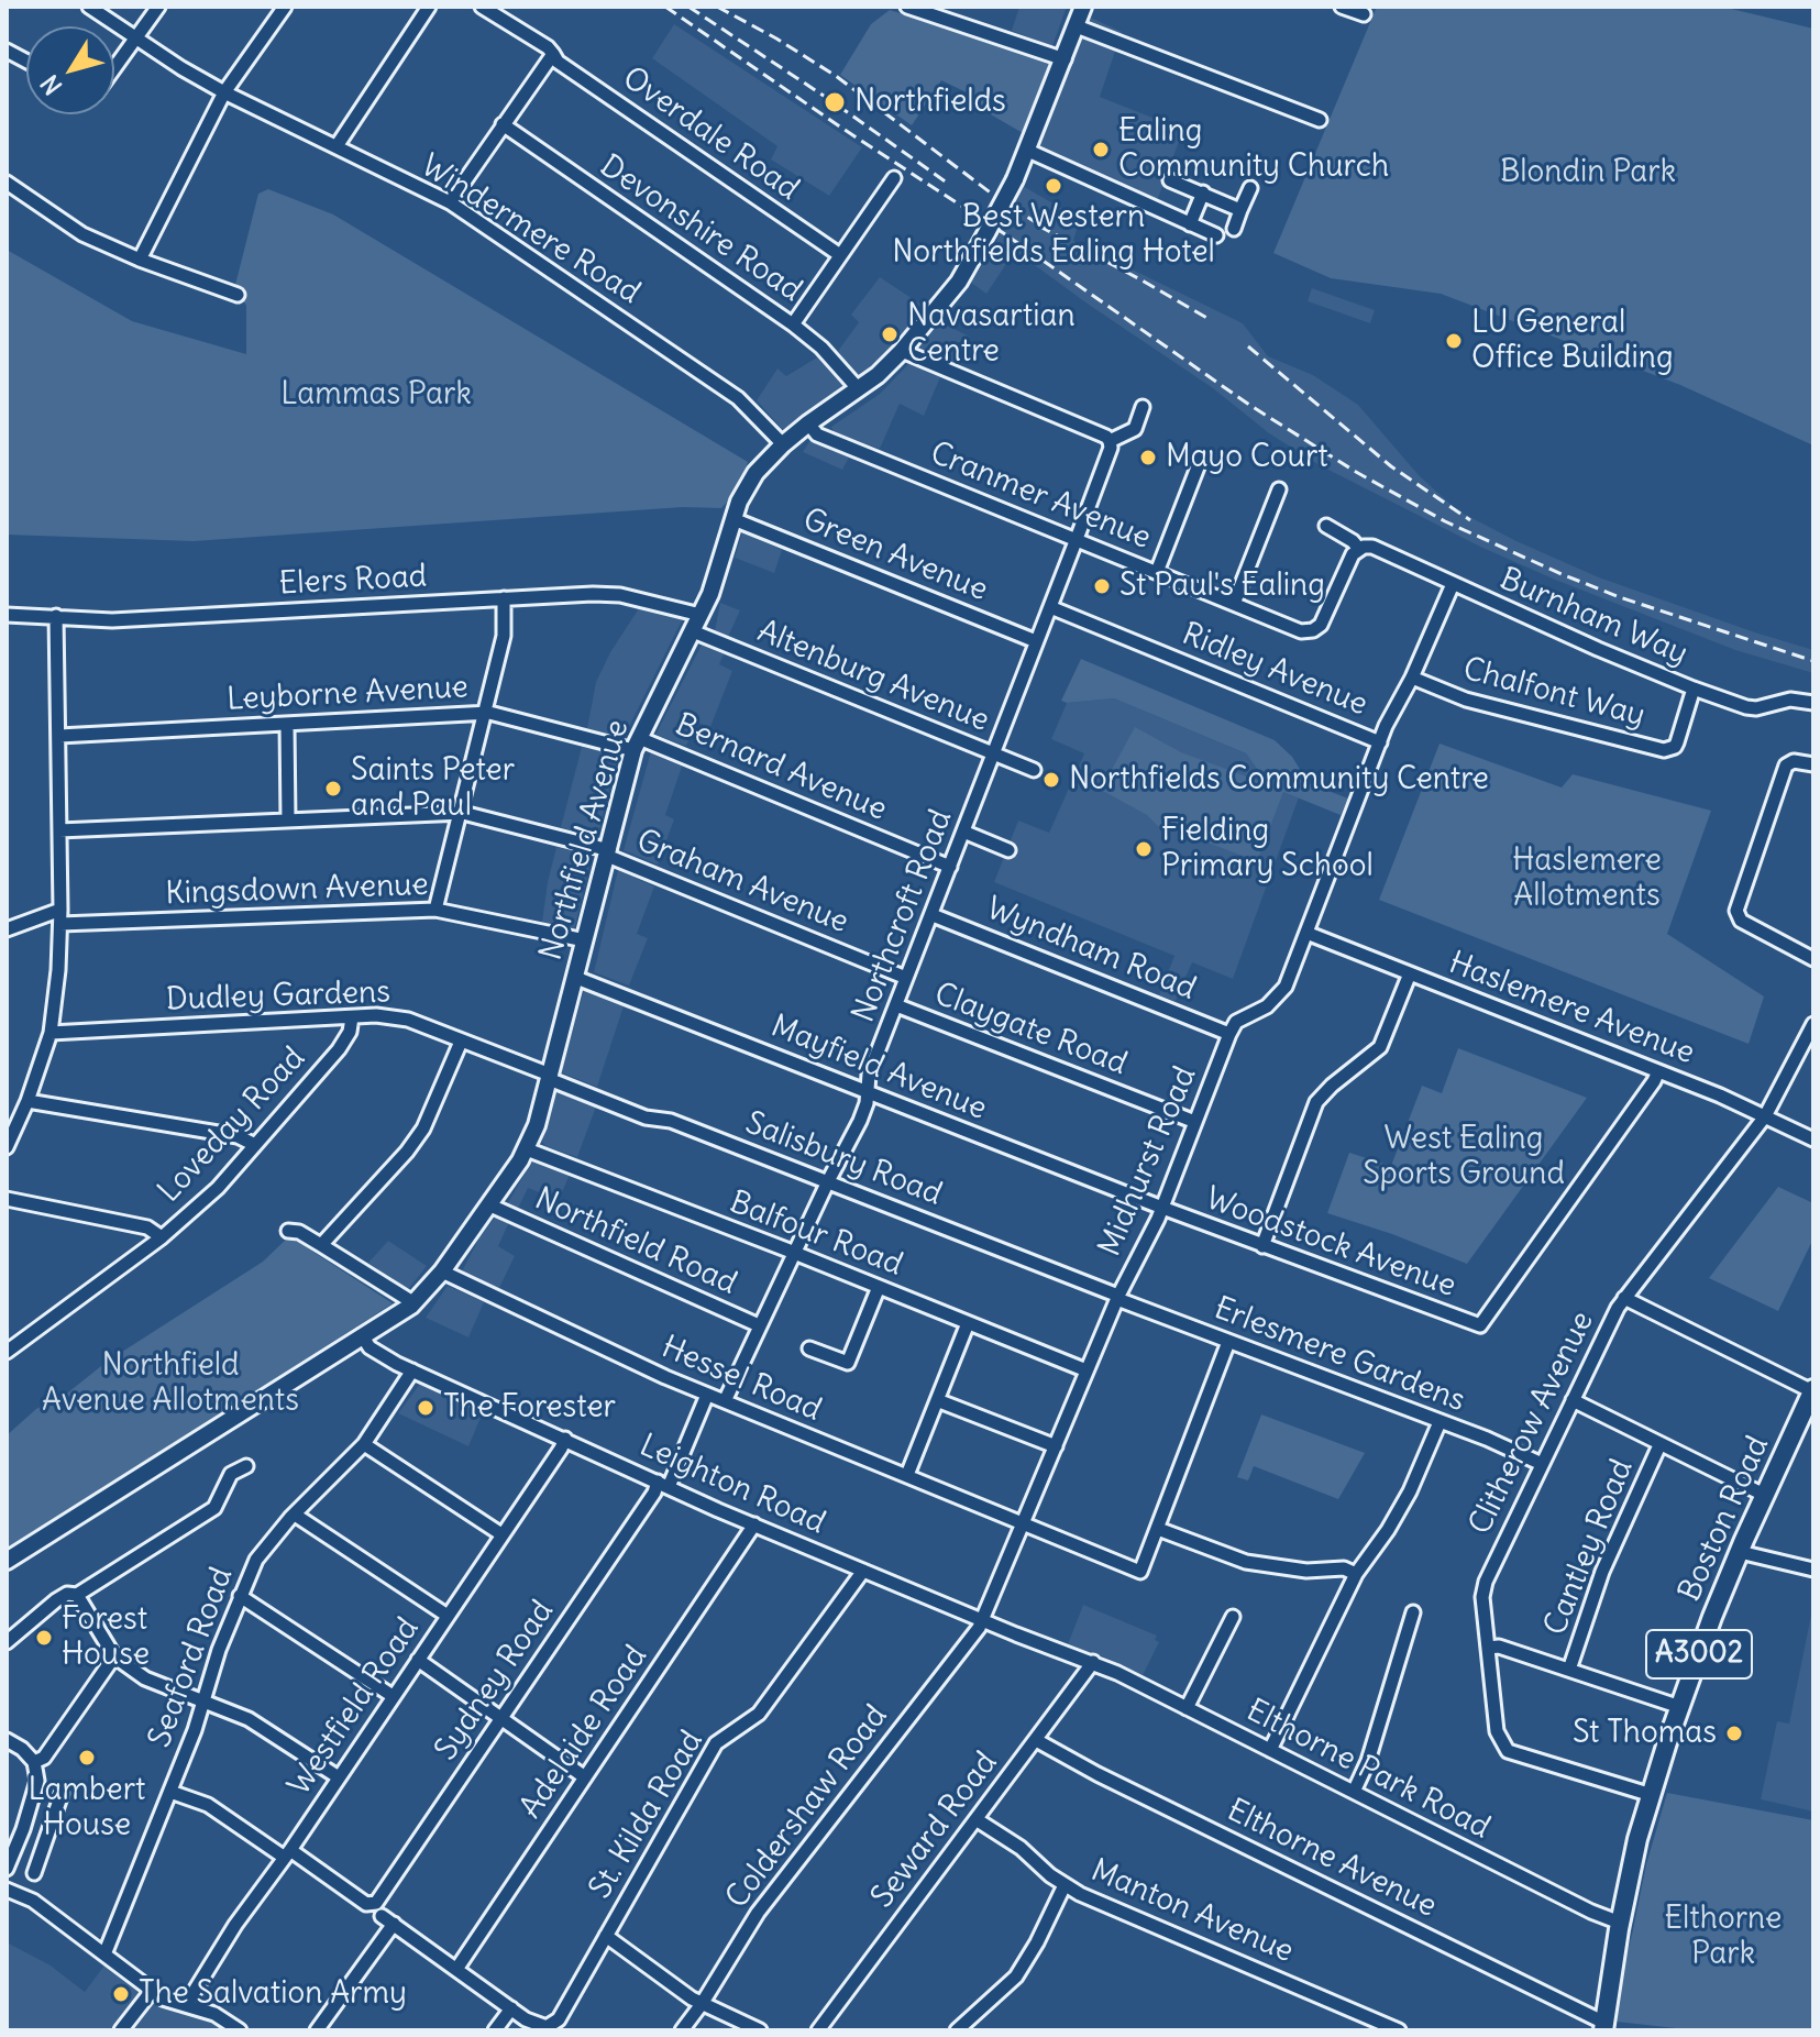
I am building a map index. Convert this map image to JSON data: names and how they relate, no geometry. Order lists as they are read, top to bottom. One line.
{"streets":{"main road":["Northfield Avenue","Boston Road","A3002"],"street":["Overdale Road","Devonshire Road","Windermere Road","Cranmer Avenue","Green Avenue","Elers Road","Burnham Way","Ridley Avenue","Altenburg Avenue","Chalfont Way","Leyborne Avenue","Bernard Avenue","Graham Avenue","Kingsdown Avenue","Northcroft Road","Wyndham Road","Dudley Gardens","Haslemere Avenue","Claygate Road","Mayfield Avenue","Loveday Road","Salisbury Road","Midhurst Road","Balfour Road","Northfield Road","Woodstock Avenue","Erlesmere Gardens","Hessel Road","Clitherow Avenue","Leighton Road","Cantley Road","Seaford Road","Sydney Road","Westfield Road","Adelaide Road","Elthorne Park Road","Coldershaw Road","St. Kilda Road","Seward Road","Elthorne Avenue","Manton Avenue"]},"crossings":[["Devonshire Road","Northfield Avenue"],["Windermere Road","Northfield Avenue"],["Cranmer Avenue","Burnham Way"],["Cranmer Avenue","Northfield Avenue"],["Cranmer Avenue","Northcroft Road"],["Green Avenue","Northfield Avenue"],["Green Avenue","Northcroft Road"],["Elers Road","Northfield Avenue"],["Burnham Way","Chalfont Way"],["Ridley Avenue","Northcroft Road"],["Altenburg Avenue","Northfield Avenue"],["Altenburg Avenue","Northcroft Road"],["Leyborne Avenue","Bernard Avenue"],["Leyborne Avenue","Northfield Avenue"],["Bernard Avenue","Northfield Avenue"],["Bernard Avenue","Northcroft Road"],["Northfield Avenue","Graham Avenue"],["Northfield Avenue","Kingsdown Avenue"],["Northfield Avenue","Dudley Gardens"],["Northfield Avenue","Mayfield Avenue"],["Northfield Avenue","Salisbury Road"],["Northfield Avenue","Balfour Road"],["Northfield Avenue","Northfield Road"],["Northfield Avenue","Hessel Road"],["Northfield Avenue","Leighton Road"],["Graham Avenue","Northcroft Road"],["Northcroft Road","Wyndham Road"],["Northcroft Road","Claygate Road"],["Northcroft Road","Mayfield Avenue"],["Northcroft Road","Salisbury Road"],["Northcroft Road","Balfour Road"],["Northcroft Road","Northfield Road"],["Northcroft Road","Hessel Road"],["Wyndham Road","Midhurst Road"],["Dudley Gardens","Loveday Road"],["Dudley Gardens","Salisbury Road"],["Haslemere Avenue","Woodstock Avenue"],["Haslemere Avenue","Clitherow Avenue"],["Claygate Road","Midhurst Road"],["Mayfield Avenue","Midhurst Road"],["Mayfield Avenue","Woodstock Avenue"],["Salisbury Road","Midhurst Road"],["Salisbury Road","Erlesmere Gardens"],["Midhurst Road","Balfour Road"],["Midhurst Road","Woodstock Avenue"],["Midhurst Road","Erlesmere Gardens"],["Midhurst Road","Hessel Road"],["Midhurst Road","Leighton Road"],["Midhurst Road","Coldershaw Road"],["Erlesmere Gardens","Clitherow Avenue"],["Hessel Road","Sydney Road"],["Clitherow Avenue","Boston Road"],["Leighton Road","Seaford Road"],["Leighton Road","Sydney Road"],["Leighton Road","Westfield Road"],["Leighton Road","Adelaide Road"],["Leighton Road","Elthorne Park Road"],["Leighton Road","Coldershaw Road"],["Leighton Road","St. Kilda Road"],["Leighton Road","Seward Road"],["Boston Road","Elthorne Park Road"],["Boston Road","Elthorne Avenue"],["Sydney Road","Westfield Road"],["Elthorne Park Road","Seward Road"],["Seward Road","Elthorne Avenue"],["Seward Road","Manton Avenue"]],"parks":["Blondin Park","Lammas Park","Haslemere Allotments","West Ealing Sports Ground","Northfield Avenue Allotments","Elthorne Park"],"places":["Northfields","Ealing Community Church","Best Western Northfields Ealing Hotel","Navasartian Centre","LU General Office Building","Mayo Court","St Paul's Ealing","Northfields Community Centre","Saints Peter and Paul","Fielding Primary School","The Forester","Forest House","St Thomas","Lambert House","The Salvation Army"],"north":"bottom left"}
